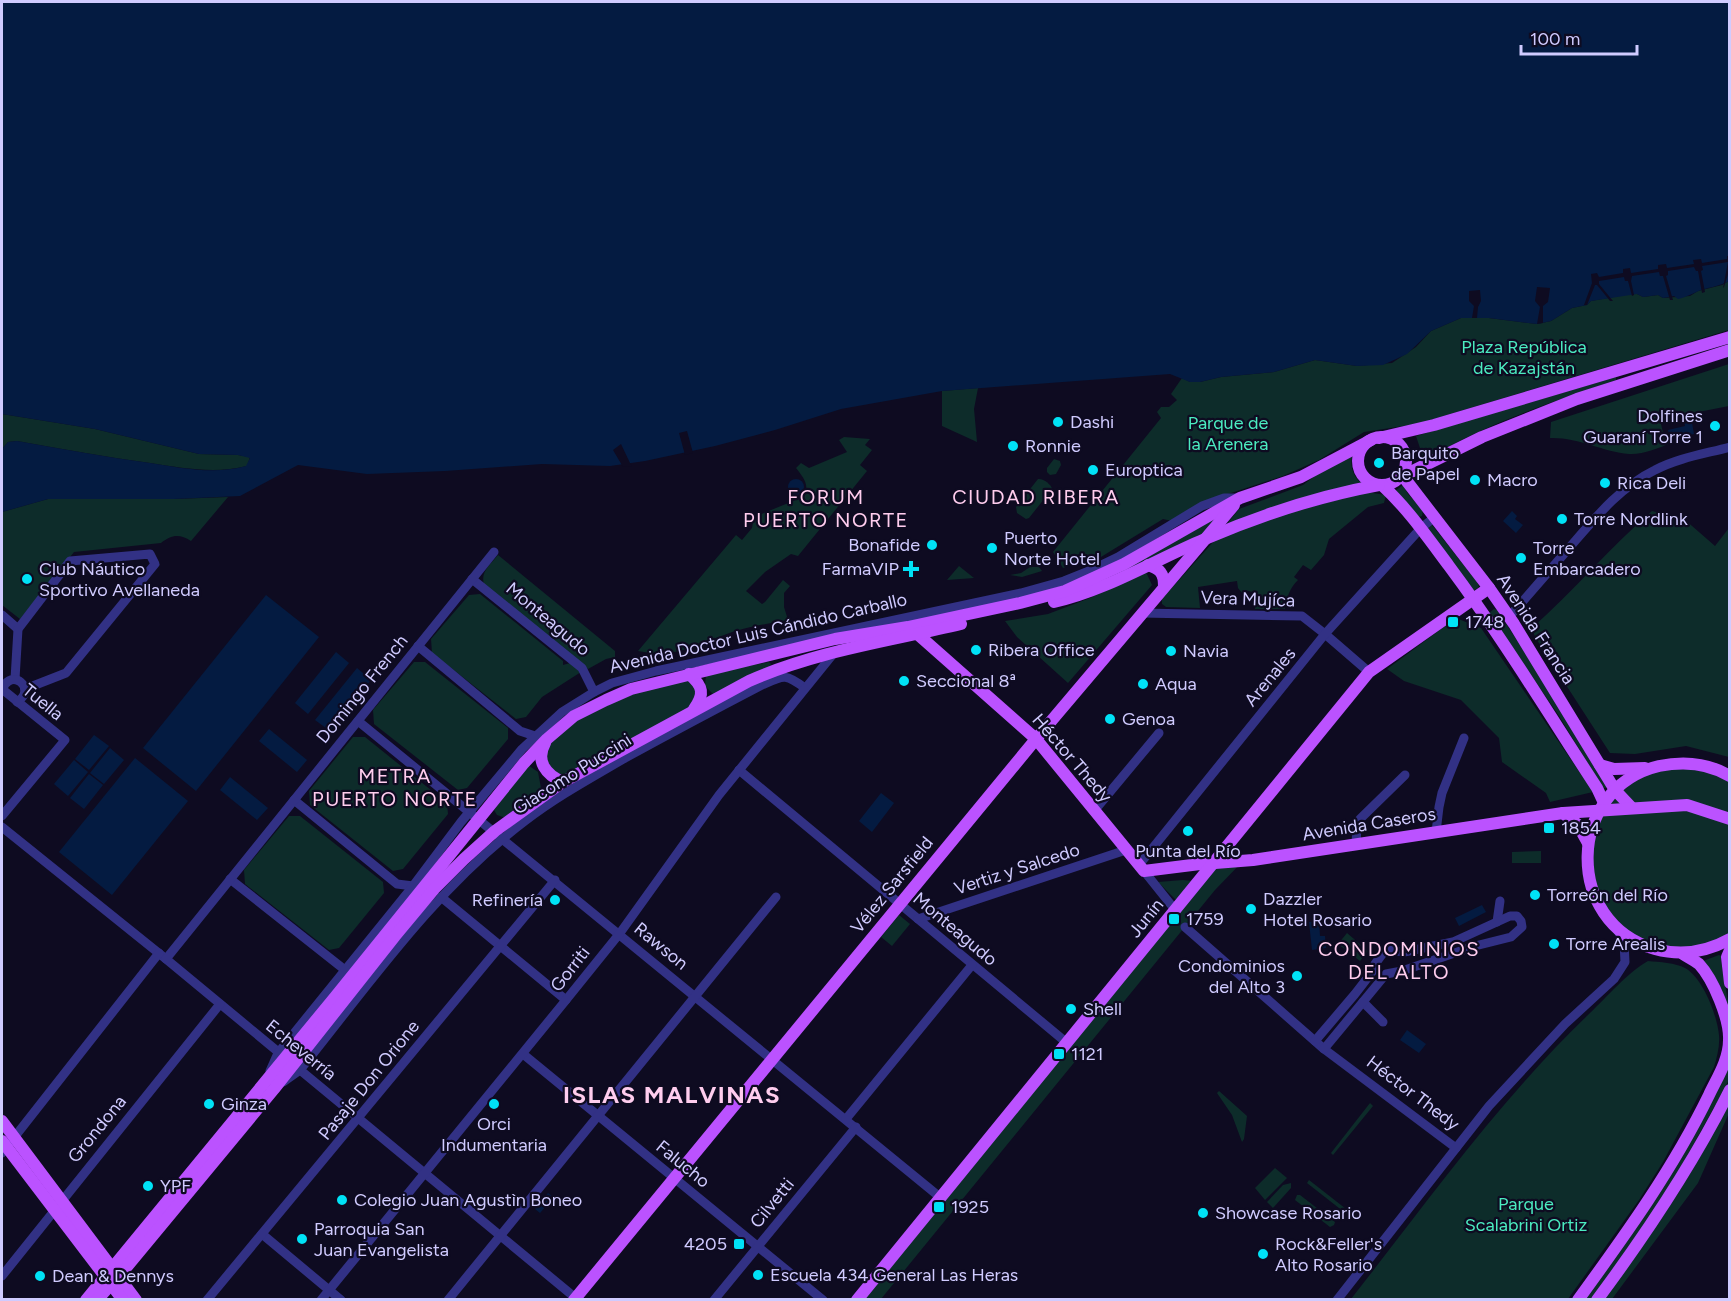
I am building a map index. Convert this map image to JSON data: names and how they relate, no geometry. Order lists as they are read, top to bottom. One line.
{"streets":{"main road":["Avenida Francia","Avenida Doctor Luis Cándido Carballo","Héctor Thedy","Avenida Caseros","Vélez Sarsfield","Junín"],"street":["Vera Mujíca","Monteagudo","Arenales","Domingo French","Tuella","Giacomo Puccini","Vertiz y Salcedo","Rawson","Gorriti","Echeverría","Pasaje Don Orione","Grondona","Falucho","Cilvetti"]},"crossings":[["Vera Mujíca","Arenales"],["Vera Mujíca","Vélez Sarsfield"],["Vera Mujíca","Junín"],["Monteagudo","Avenida Doctor Luis Cándido Carballo"],["Monteagudo","Domingo French"],["Monteagudo","Vertiz y Salcedo"],["Monteagudo","Vélez Sarsfield"],["Monteagudo","Junín"],["Monteagudo","Gorriti"],["Avenida Francia","Avenida Doctor Luis Cándido Carballo"],["Avenida Francia","Arenales"],["Avenida Francia","Avenida Caseros"],["Avenida Francia","Junín"],["Avenida Doctor Luis Cándido Carballo","Héctor Thedy"],["Avenida Doctor Luis Cándido Carballo","Giacomo Puccini"],["Avenida Doctor Luis Cándido Carballo","Vélez Sarsfield"],["Avenida Doctor Luis Cándido Carballo","Rawson"],["Avenida Doctor Luis Cándido Carballo","Gorriti"],["Avenida Doctor Luis Cándido Carballo","Echeverría"],["Arenales","Héctor Thedy"],["Arenales","Avenida Caseros"],["Domingo French","Rawson"],["Domingo French","Echeverría"],["Héctor Thedy","Avenida Caseros"],["Héctor Thedy","Vertiz y Salcedo"],["Héctor Thedy","Vélez Sarsfield"],["Héctor Thedy","Junín"],["Giacomo Puccini","Rawson"],["Giacomo Puccini","Gorriti"],["Giacomo Puccini","Echeverría"],["Avenida Caseros","Junín"],["Vélez Sarsfield","Rawson"],["Vélez Sarsfield","Echeverría"],["Vélez Sarsfield","Falucho"],["Junín","Rawson"],["Rawson","Gorriti"],["Rawson","Pasaje Don Orione"],["Rawson","Cilvetti"],["Gorriti","Echeverría"],["Gorriti","Falucho"],["Echeverría","Pasaje Don Orione"],["Echeverría","Grondona"],["Falucho","Cilvetti"]],"districts":["FORUM PUERTO NORTE","CIUDAD RIBERA","METRA PUERTO NORTE","CONDOMINIOS DEL ALTO","ISLAS MALVINAS"],"parks":["Plaza República de Kazajstán","Parque de la Arenera","Parque Scalabrini Ortiz"],"places":{"other":["Dashi","Dolfines Guaraní Torre 1","Ronnie","Barquito de Papel","Europtica","Macro","Rica Deli","Torre Nordlink","Bonafide","Puerto Norte Hotel","Torre Embarcadero","Club Náutico Sportivo Avellaneda","Ribera Office","Navia","Seccional 8ª","Aqua","Genoa","Punta del Río","Torreón del Río","Refinería","Dazzler Hotel Rosario","Torre Arealis","Condominios del Alto 3","Shell","Ginza","Orci Indumentaria","YPF","Colegio Juan Agustìn Boneo","Showcase Rosario","Parroquia San Juan Evangelista","Rock&Feller's Alto Rosario","Escuela 434 General Las Heras","Dean & Dennys"],"health":["FarmaVIP"],"transit":["1748","1854","1759","1121","1925","4205"]},"scale_bar":"100 m"}
